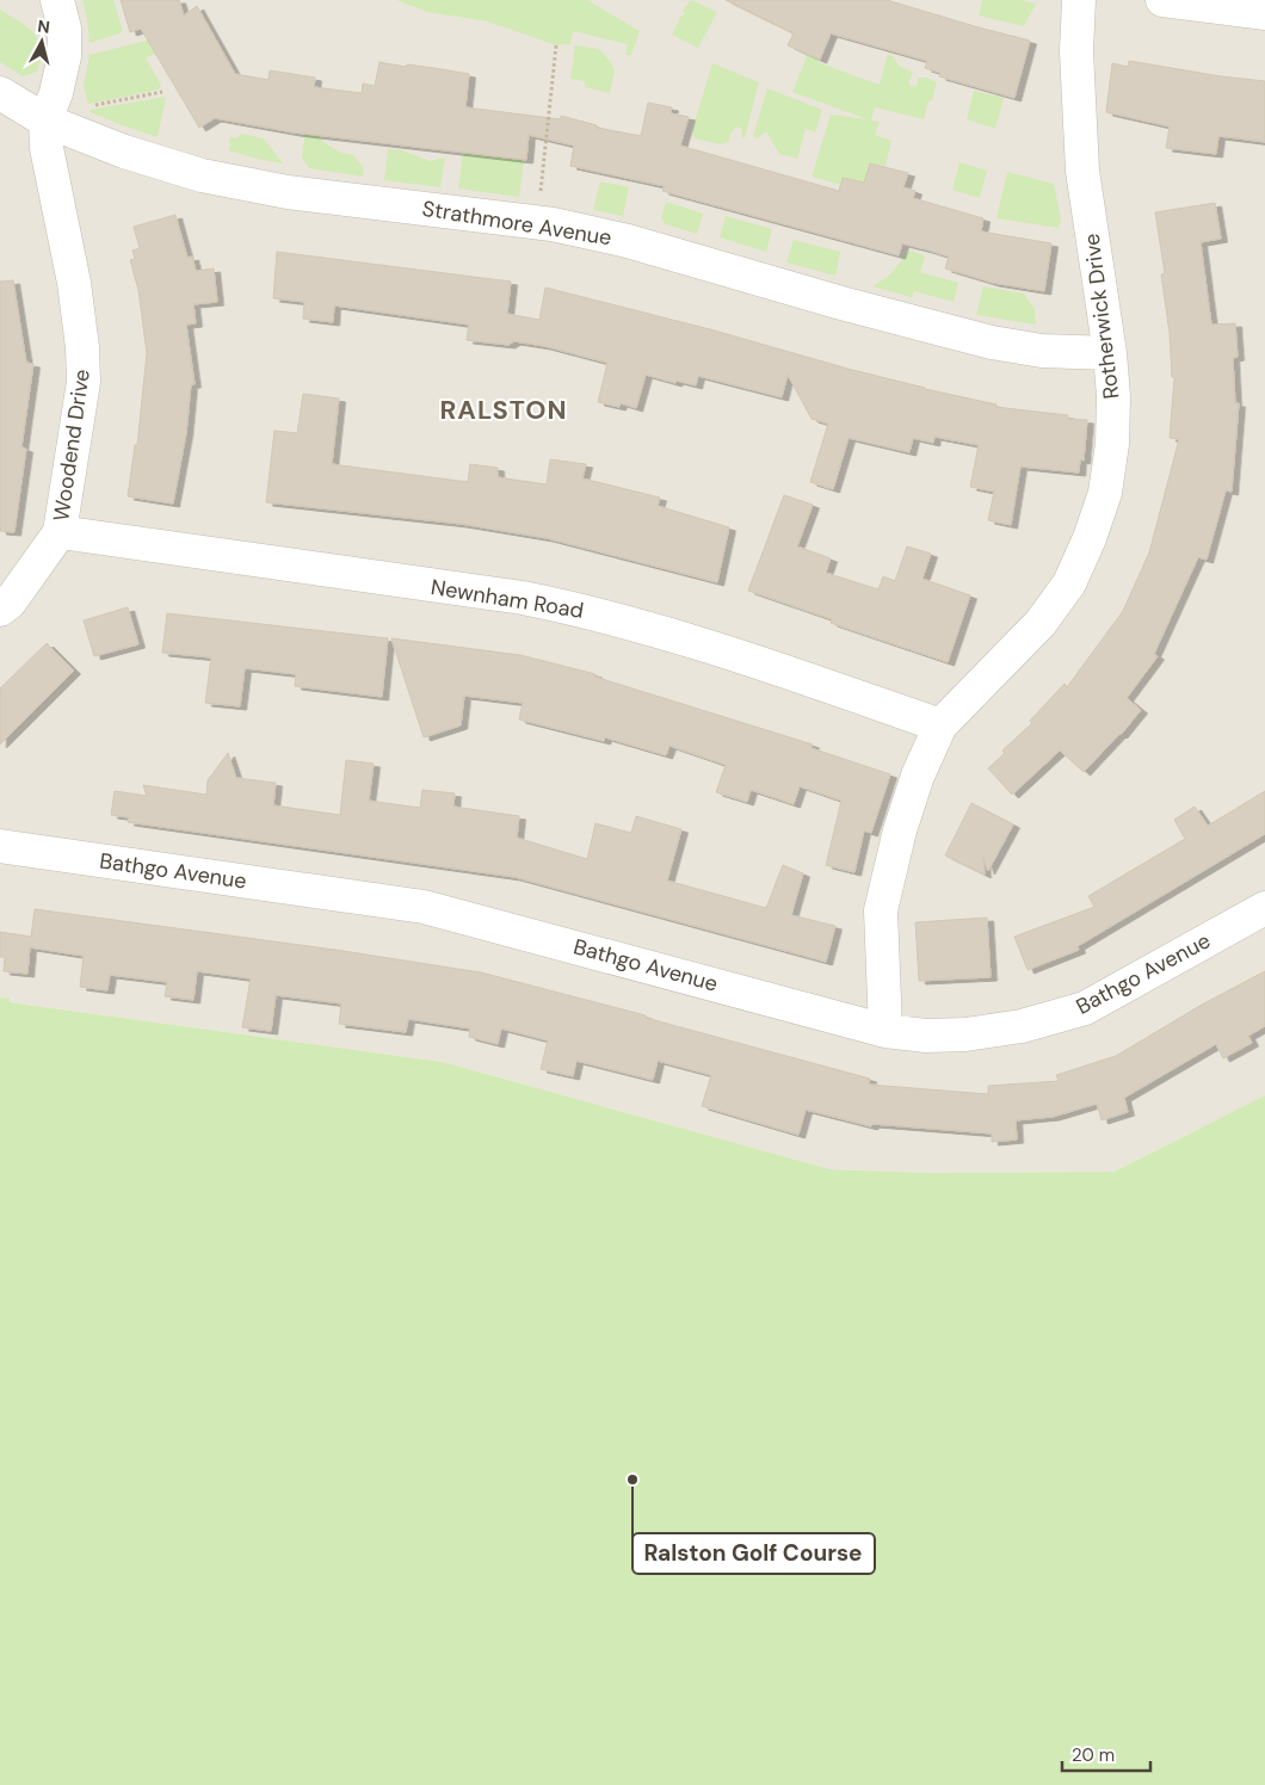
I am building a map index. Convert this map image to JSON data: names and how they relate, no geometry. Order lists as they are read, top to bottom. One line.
{"streets":{"street":["Strathmore Avenue","Rotherwick Drive","Woodend Drive","Newnham Road","Bathgo Avenue"]},"crossings":[["Strathmore Avenue","Rotherwick Drive"],["Strathmore Avenue","Woodend Drive"],["Rotherwick Drive","Newnham Road"],["Rotherwick Drive","Bathgo Avenue"],["Woodend Drive","Newnham Road"]],"districts":["RALSTON"],"places":["Ralston Golf Course"],"scale_bar":"20 m","north":"top"}
